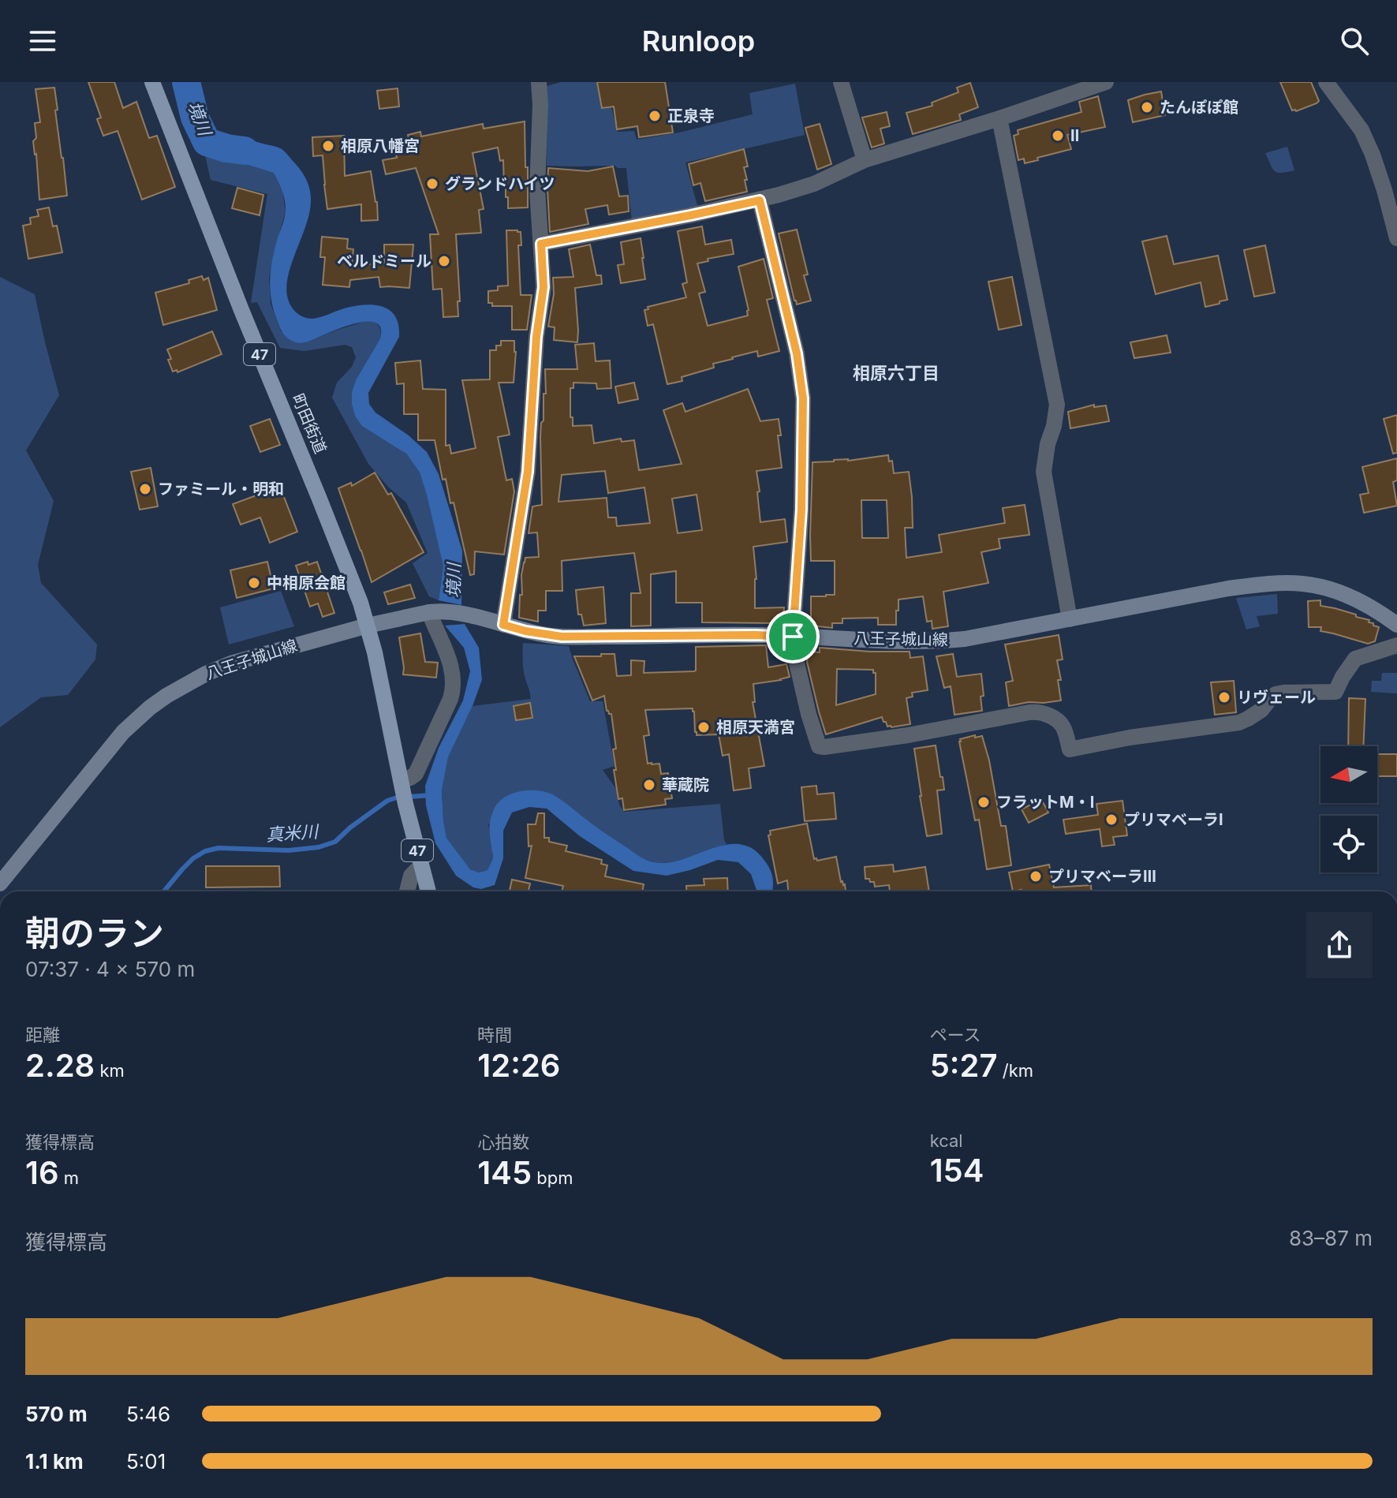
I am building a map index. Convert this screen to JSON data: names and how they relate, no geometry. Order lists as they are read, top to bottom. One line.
{"streets":{"main road":["47","町田街道","八王子城山線"]},"crossings":[["町田街道","八王子城山線"]],"districts":["相原六丁目"],"water":["境川","真米川"],"places":["たんぽぽ館","正泉寺","Ⅱ","相原八幡宮","グランドハイツ","ベルドミール","ファミール・明和","中相原会館","リヴェール","相原天満宮","華蔵院","フラットM・I","プリマベーラⅠ","プリマベーラⅢ"],"north":"left","page":{"header":"Runloop","heading":["朝のラン","07:37 · 4 × 570 m"],"stats":[["距離","2.28 km"],["時間","12:26"],["ペース","5:27 /km"],["獲得標高","16 m"],["心拍数","145 bpm"],["kcal","154"]],"chart":["獲得標高","83–87 m"],"list":[{"name":"570 m","note":"5:46"},{"name":"1.1 km","note":"5:01"}]}}
